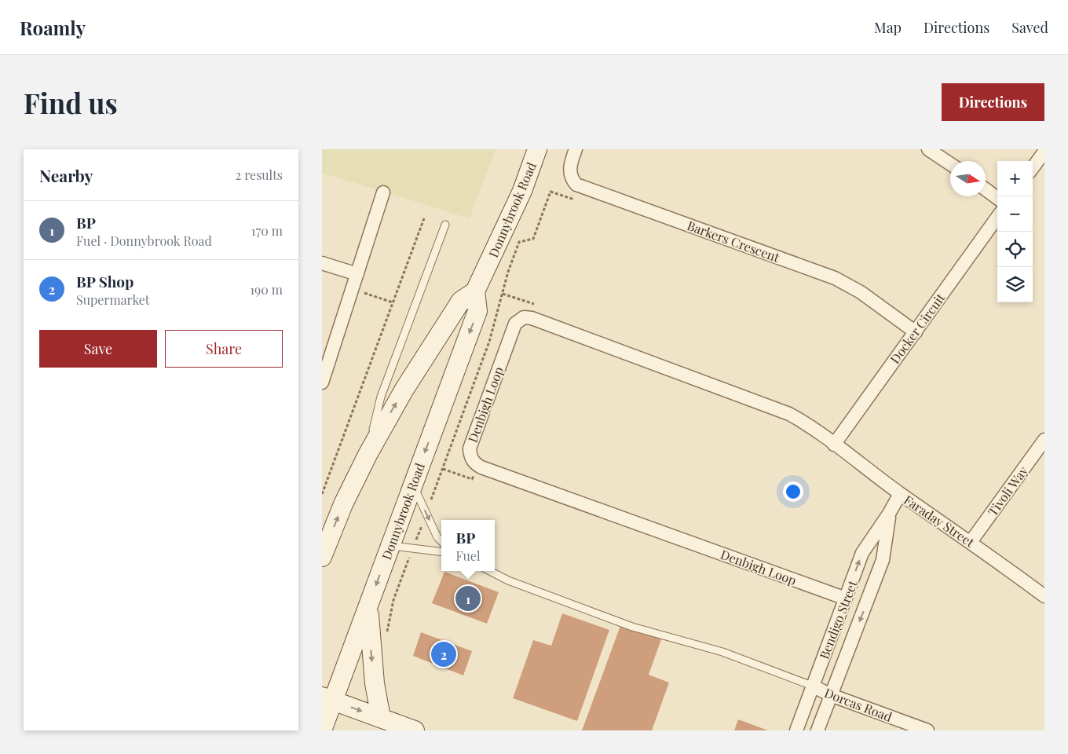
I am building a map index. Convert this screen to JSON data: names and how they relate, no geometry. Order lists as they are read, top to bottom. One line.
{"streets":{"main road":["Donnybrook Road"],"street":["Barkers Crescent","Docker Circuit","Denbigh Loop","Tivoli Way","Faraday Street","Bendigo Street","Dorcas Road"]},"crossings":[["Barkers Crescent","Docker Circuit"],["Docker Circuit","Faraday Street"],["Denbigh Loop","Bendigo Street"],["Tivoli Way","Faraday Street"],["Faraday Street","Bendigo Street"],["Bendigo Street","Dorcas Road"]],"north":"right","page":{"header":"Roamly","nav":["Map","Directions","Saved"],"buttons":["Directions",["Save","Share"]],"title":"Find us","heading":["Nearby","2 results"],"map_buttons":["+","−"],"list":[{"mark":"1","name":"BP","note":"Fuel · Donnybrook Road","value":"170 m"},{"mark":"2","name":"BP Shop","note":"Supermarket","value":"190 m"}],"popup":["BP","Fuel"],"pins":["1","2"]}}
